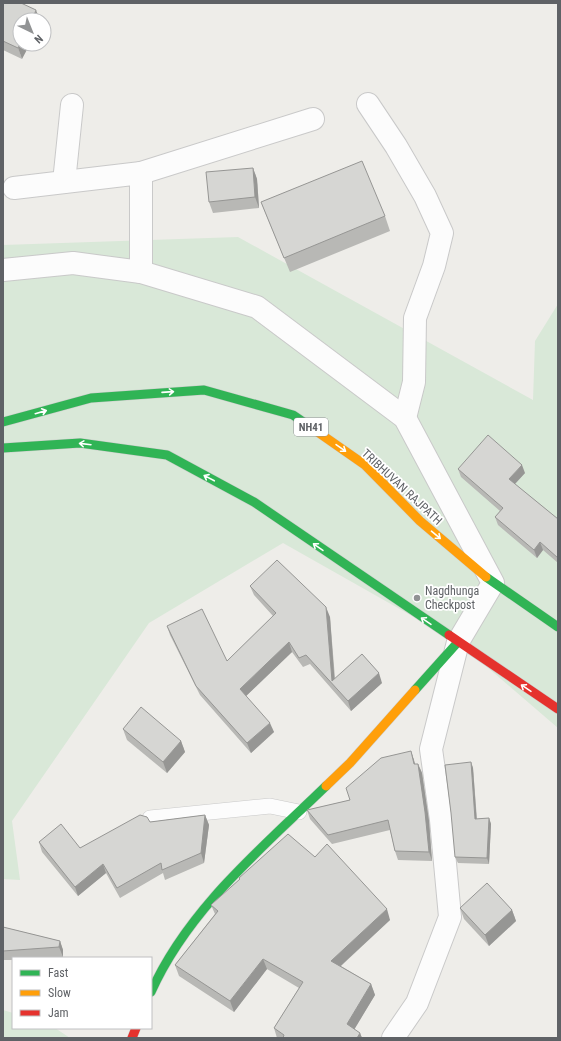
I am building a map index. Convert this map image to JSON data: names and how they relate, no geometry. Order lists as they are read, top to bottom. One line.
{"streets":{"main road":["NH41","TRIBHUVAN RAJPATH"]},"places":["Nagdhunga Checkpost"],"legend":["Fast","Slow","Jam"],"north":"bottom right"}
